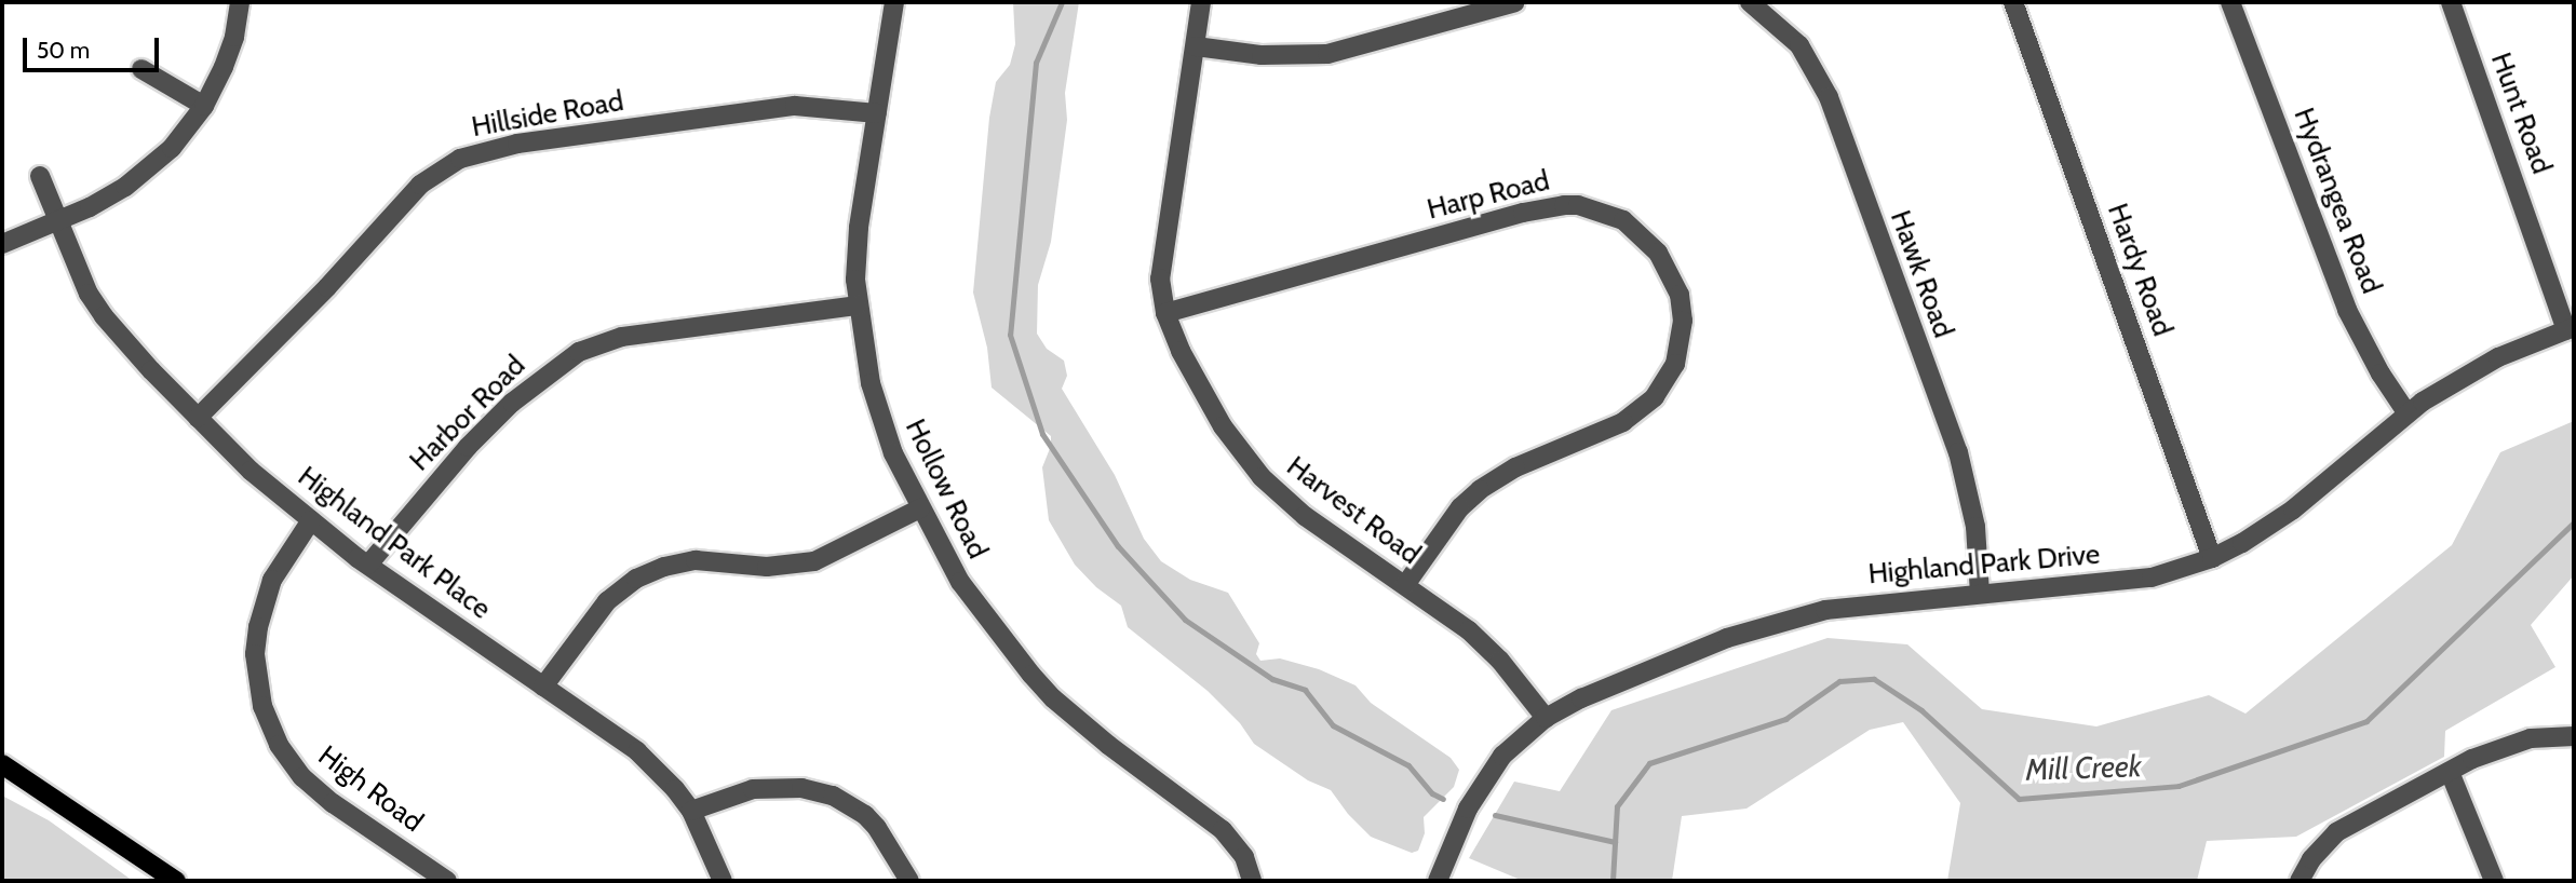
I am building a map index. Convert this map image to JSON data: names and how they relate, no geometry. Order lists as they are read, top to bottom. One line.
{"streets":{"street":["Hunt Road","Hillside Road","Harp Road","Hydrangea Road","Hardy Road","Hawk Road","Harbor Road","Hollow Road","Harvest Road","Highland Park Place","Highland Park Drive","High Road"]},"crossings":[["Hunt Road","Highland Park Drive"],["Hillside Road","Hollow Road"],["Hillside Road","Highland Park Place"],["Harp Road","Harvest Road"],["Hydrangea Road","Highland Park Drive"],["Hardy Road","Highland Park Drive"],["Hawk Road","Highland Park Drive"],["Harbor Road","Hollow Road"],["Harbor Road","Highland Park Place"],["Harvest Road","Highland Park Drive"],["Highland Park Place","High Road"]],"water":["Mill Creek"],"scale_bar":"50 m"}
